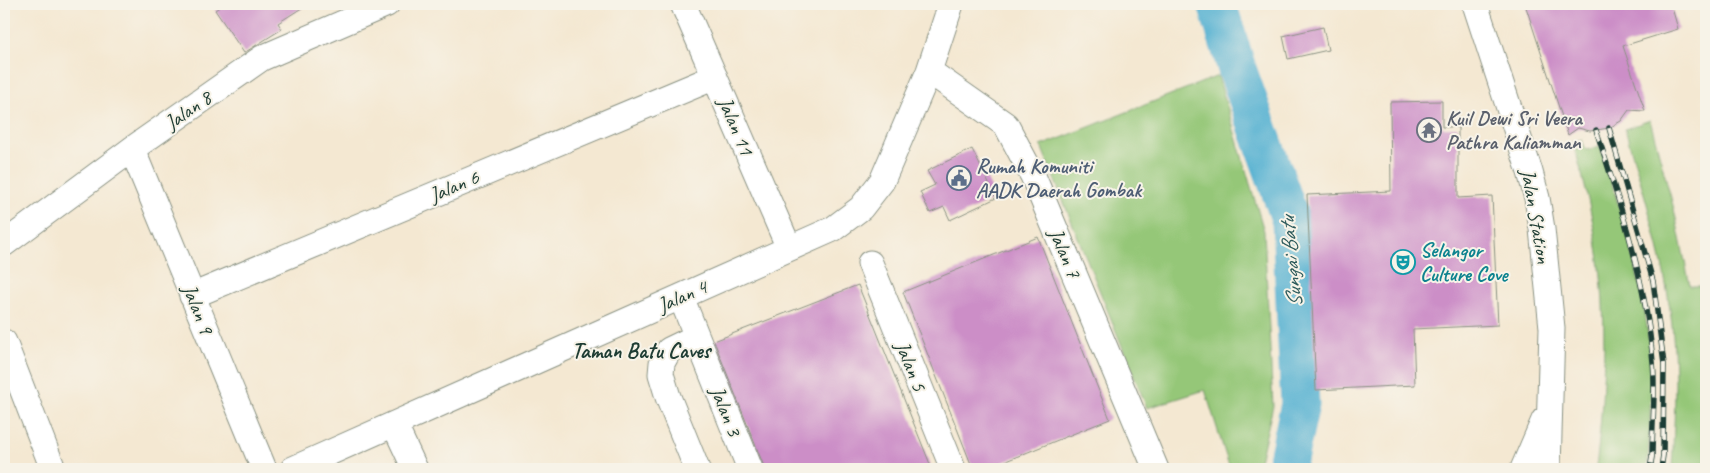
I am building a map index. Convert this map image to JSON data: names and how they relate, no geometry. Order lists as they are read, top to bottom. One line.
{"streets":{"street":["Jalan 8","Jalan 11","Jalan 6","Jalan Station","Jalan 7","Jalan 4","Jalan 9","Jalan 5","Jalan 3"]},"crossings":[["Jalan 8","Jalan 9"],["Jalan 11","Jalan 6"],["Jalan 11","Jalan 4"],["Jalan 6","Jalan 9"],["Jalan 7","Jalan 4"],["Jalan 4","Jalan 3"]],"districts":["Taman Batu Caves"],"water":["Sungai Batu"],"places":{"temple":["Kuil Dewi Sri Veera Pathra Kaliamman"],"public building":["Rumah Komuniti AADK Daerah Gombak"],"theatre":["Selangor Culture Cove"]}}
